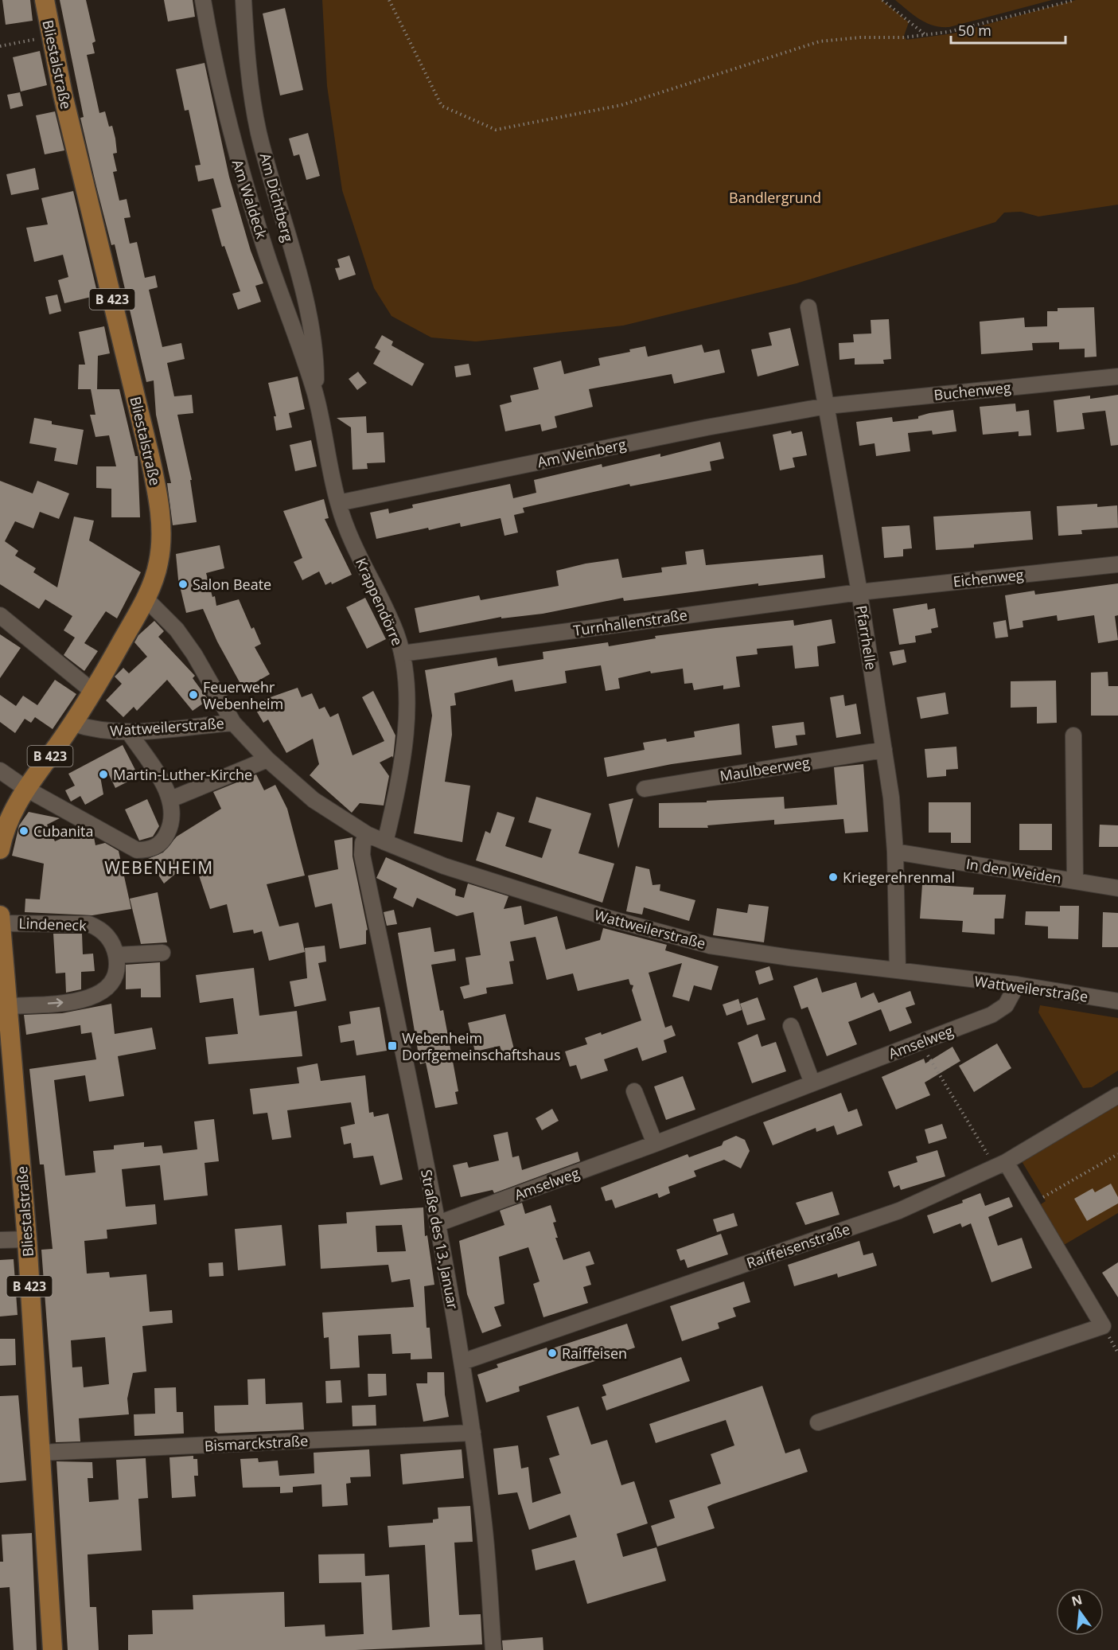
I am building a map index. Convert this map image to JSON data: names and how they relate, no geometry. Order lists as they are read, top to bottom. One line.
{"streets":{"main road":["Bliestalstraße","B 423"],"street":["Am Dichtberg","Am Waldeck","Buchenweg","Am Weinberg","Eichenweg","Krappendörre","Turnhallenstraße","Pfarrhelle","Wattweilerstraße","Maulbeerweg","In den Weiden","Lindeneck","Amselweg","Straße des 13. Januar","Raiffeisenstraße","Bismarckstraße"]},"crossings":[["Bliestalstraße","Wattweilerstraße"],["Bliestalstraße","Lindeneck"],["Bliestalstraße","Bismarckstraße"],["Am Dichtberg","Am Waldeck"],["Am Dichtberg","Krappendörre"],["Am Waldeck","Krappendörre"],["Buchenweg","Am Weinberg"],["Buchenweg","Pfarrhelle"],["Am Weinberg","Krappendörre"],["Am Weinberg","Pfarrhelle"],["Eichenweg","Turnhallenstraße"],["Eichenweg","Pfarrhelle"],["Krappendörre","Turnhallenstraße"],["Krappendörre","Wattweilerstraße"],["Turnhallenstraße","Pfarrhelle"],["Pfarrhelle","Wattweilerstraße"],["Pfarrhelle","Maulbeerweg"],["Pfarrhelle","In den Weiden"],["Wattweilerstraße","Amselweg"],["Wattweilerstraße","Straße des 13. Januar"],["Amselweg","Straße des 13. Januar"],["Straße des 13. Januar","Raiffeisenstraße"],["Straße des 13. Januar","Bismarckstraße"]],"districts":["WEBENHEIM"],"parks":["Bandlergrund"],"places":{"other":["Salon Beate","Feuerwehr Webenheim","Martin-Luther-Kirche","Cubanita","Kriegerehrenmal","Raiffeisen"],"transit":["Webenheim Dorfgemeinschaftshaus"]},"scale_bar":"50 m","north":"top"}
